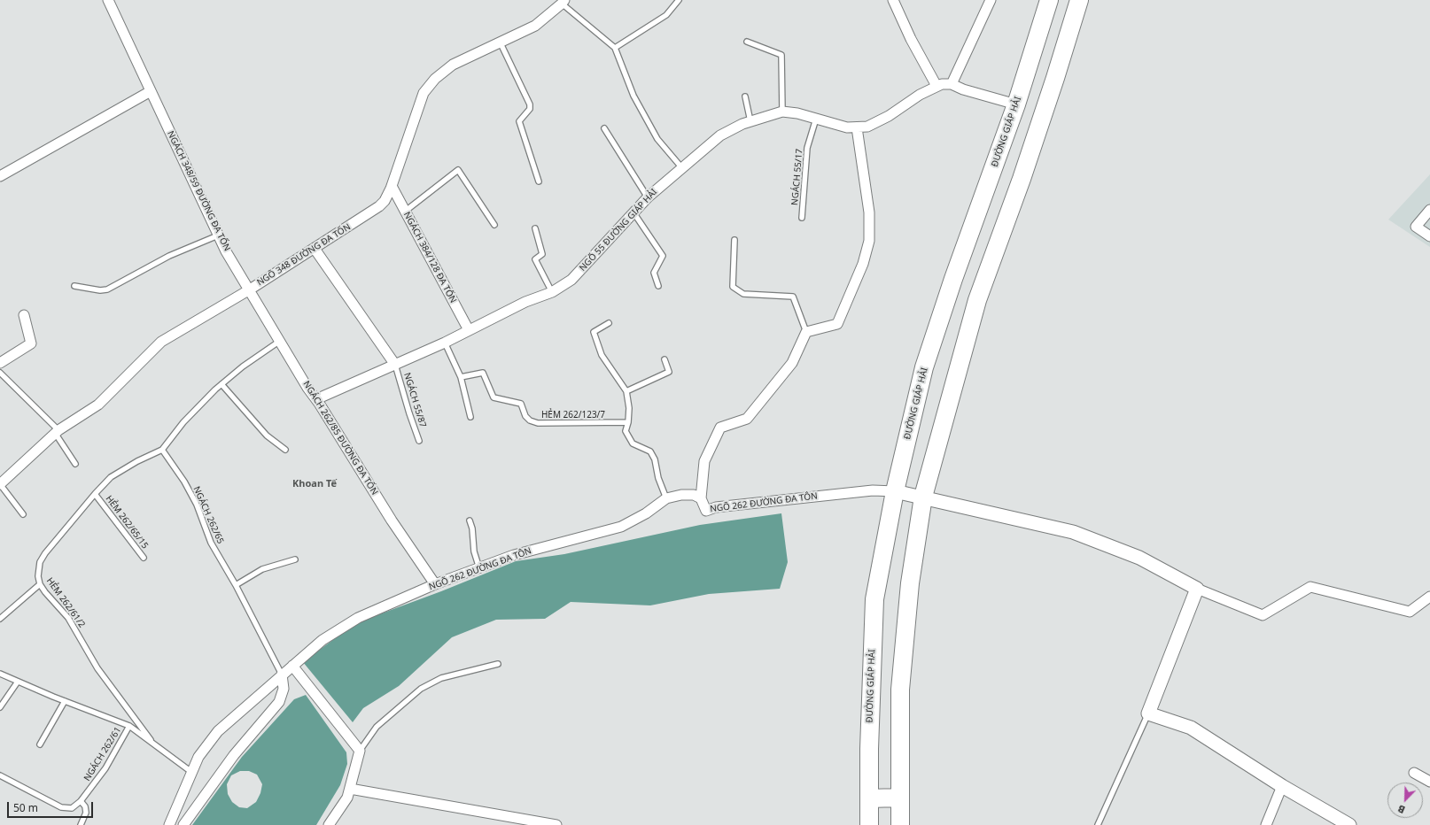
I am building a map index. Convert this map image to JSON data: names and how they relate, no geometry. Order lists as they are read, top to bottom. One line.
{"streets":{"highway":["ĐƯỜNG GIÁP HẢI"],"street":["NGÁCH 348/59 ĐƯỜNG ĐA TỐN","NGÕ 55 ĐƯỜNG GIÁP HẢI","NGÕ 348 ĐƯỜNG ĐA TỐN","NGÁCH 384/128 ĐA TỐN","NGÁCH 262/85 ĐƯỜNG ĐA TỐN","NGÕ 262 ĐƯỜNG ĐA TÔN"],"lane":["NGÁCH 55/17","NGÁCH 55/87","HẺM 262/123/7","NGÁCH 262/65","HẺM 262/65/15","HẺM 262/61/2","NGÁCH 262/61"]},"crossings":[["ĐƯỜNG GIÁP HẢI","NGÕ 55 ĐƯỜNG GIÁP HẢI"],["ĐƯỜNG GIÁP HẢI","NGÕ 262 ĐƯỜNG ĐA TÔN"],["NGÁCH 55/17","NGÕ 55 ĐƯỜNG GIÁP HẢI"],["NGÁCH 348/59 ĐƯỜNG ĐA TỐN","NGÕ 348 ĐƯỜNG ĐA TỐN"],["NGÁCH 348/59 ĐƯỜNG ĐA TỐN","NGÁCH 262/85 ĐƯỜNG ĐA TỐN"],["NGÕ 55 ĐƯỜNG GIÁP HẢI","NGÁCH 384/128 ĐA TỐN"],["NGÕ 55 ĐƯỜNG GIÁP HẢI","NGÁCH 55/87"],["NGÕ 55 ĐƯỜNG GIÁP HẢI","NGÁCH 262/85 ĐƯỜNG ĐA TỐN"],["NGÕ 348 ĐƯỜNG ĐA TỐN","NGÁCH 384/128 ĐA TỐN"],["NGÕ 348 ĐƯỜNG ĐA TỐN","NGÁCH 262/85 ĐƯỜNG ĐA TỐN"],["NGÁCH 262/85 ĐƯỜNG ĐA TỐN","NGÕ 262 ĐƯỜNG ĐA TÔN"],["NGÕ 262 ĐƯỜNG ĐA TÔN","NGÁCH 262/65"],["NGÕ 262 ĐƯỜNG ĐA TÔN","NGÁCH 262/61"],["NGÁCH 262/65","HẺM 262/65/15"],["HẺM 262/65/15","HẺM 262/61/2"],["HẺM 262/61/2","NGÁCH 262/61"]],"districts":["Khoan Tế"],"scale_bar":"50 m","north":"bottom left"}
